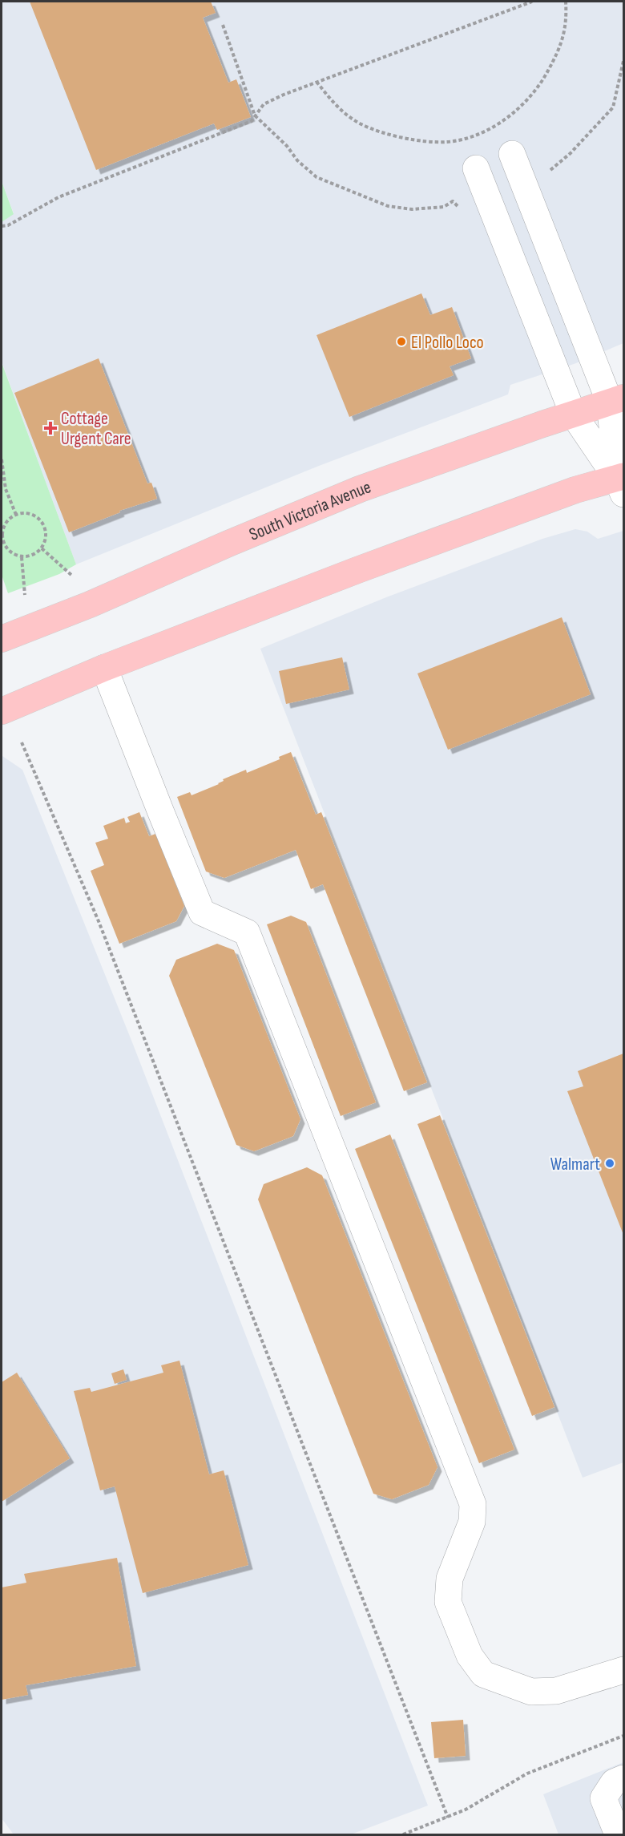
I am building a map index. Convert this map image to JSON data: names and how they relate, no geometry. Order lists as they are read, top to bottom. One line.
{"streets":{"main road":["South Victoria Avenue"]},"places":{"other":["El Pollo Loco","Walmart"],"health":["Cottage Urgent Care"]}}
